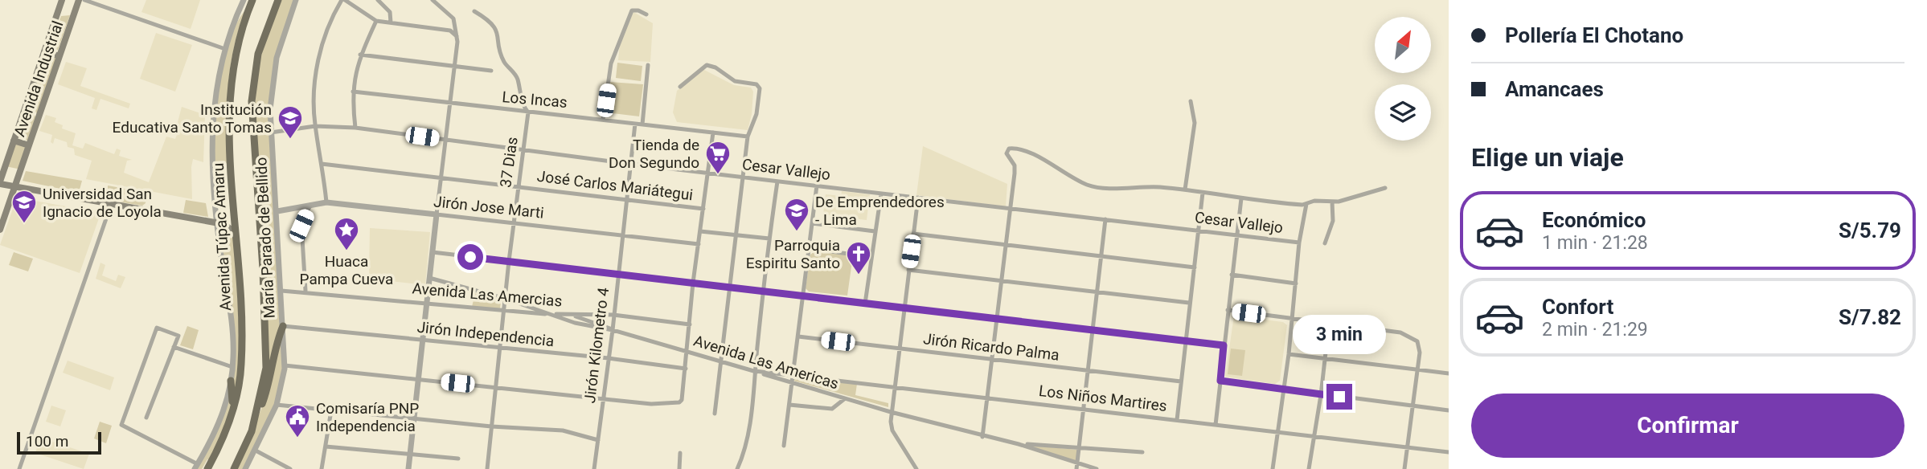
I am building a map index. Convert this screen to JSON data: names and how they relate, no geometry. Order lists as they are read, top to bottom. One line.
{"streets":{"main road":["Avenida Industrial","Avenida Túpac Amaru"],"street":["Los Incas","37 Dias","Cesar Vallejo","José Carlos Mariátegui","Jirón Jose Marti","María Parado de Bellido","Avenida Las Amercias","Jirón Independencia","Jirón Kilometro 4","Jirón Ricardo Palma","Avenida Las Americas","Los Niños Martires"]},"crossings":[["Los Incas","37 Dias"],["Los Incas","Jirón Kilometro 4"],["37 Dias","Cesar Vallejo"],["37 Dias","José Carlos Mariátegui"],["37 Dias","Jirón Jose Marti"],["37 Dias","Avenida Las Amercias"],["37 Dias","Jirón Independencia"],["37 Dias","Avenida Las Americas"],["Cesar Vallejo","María Parado de Bellido"],["Cesar Vallejo","Jirón Kilometro 4"],["José Carlos Mariátegui","Jirón Kilometro 4"],["Jirón Jose Marti","María Parado de Bellido"],["Jirón Jose Marti","Jirón Kilometro 4"],["María Parado de Bellido","Avenida Las Amercias"],["María Parado de Bellido","Jirón Independencia"],["Avenida Las Amercias","Jirón Kilometro 4"],["Avenida Las Amercias","Avenida Las Americas"],["Jirón Independencia","Jirón Kilometro 4"],["Jirón Kilometro 4","Avenida Las Americas"],["Avenida Las Americas","Los Niños Martires"]],"places":{"school or university":["Institución Educativa Santo Tomas","Universidad San Ignacio de Loyola","De Emprendedores - Lima"],"supermarket":["Tienda de Don Segundo"],"place":["Huaca Pampa Cueva"],"church":["Parroquia Espiritu Santo"],"public building":["Comisaría PNP Independencia"]},"scale_bar":"100 m","north":"top right","page":{"banner":["Pollería El Chotano","Amancaes"],"heading":"Elige un viaje","list":[{"name":"Económico","note":"1 min · 21:28","value":"S/5.79"},{"name":"Confort","note":"2 min · 21:29","value":"S/7.82"}],"bubble":"3 min","buttons":"Confirmar","scale":"100 m"}}
